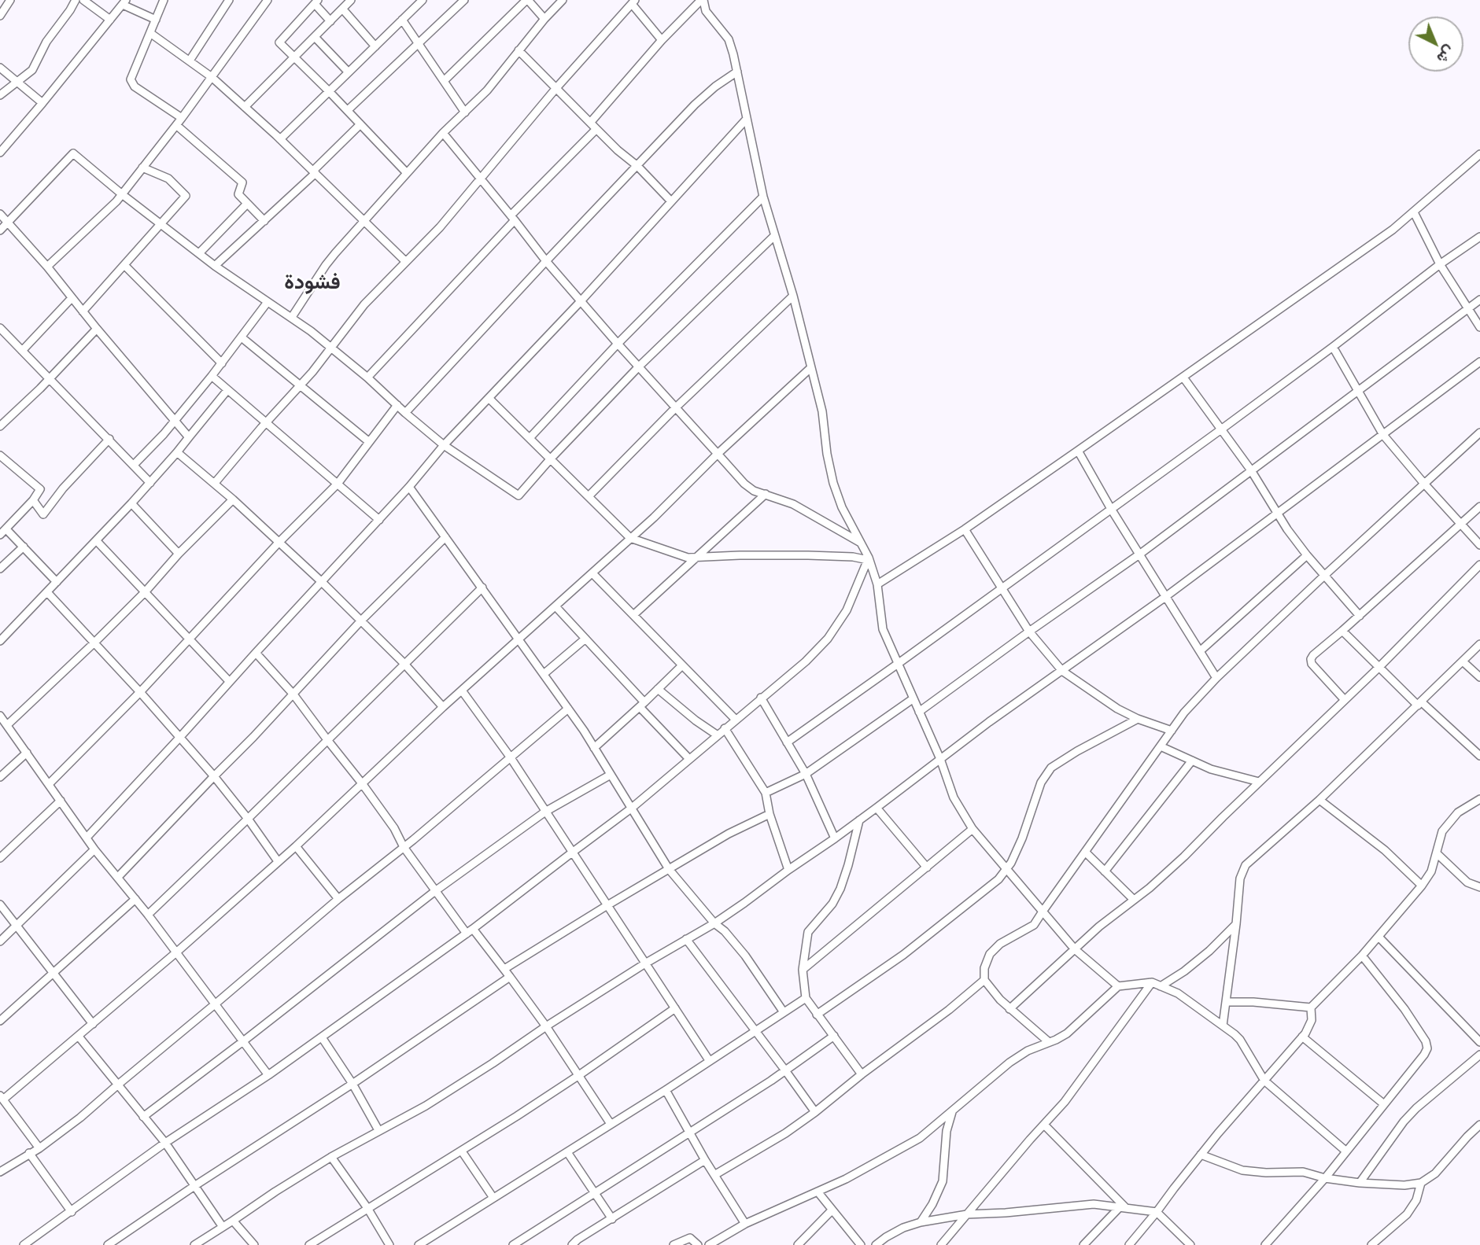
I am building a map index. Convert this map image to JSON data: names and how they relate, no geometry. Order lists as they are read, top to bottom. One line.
{"districts":["فشودة"],"north":"bottom right"}
